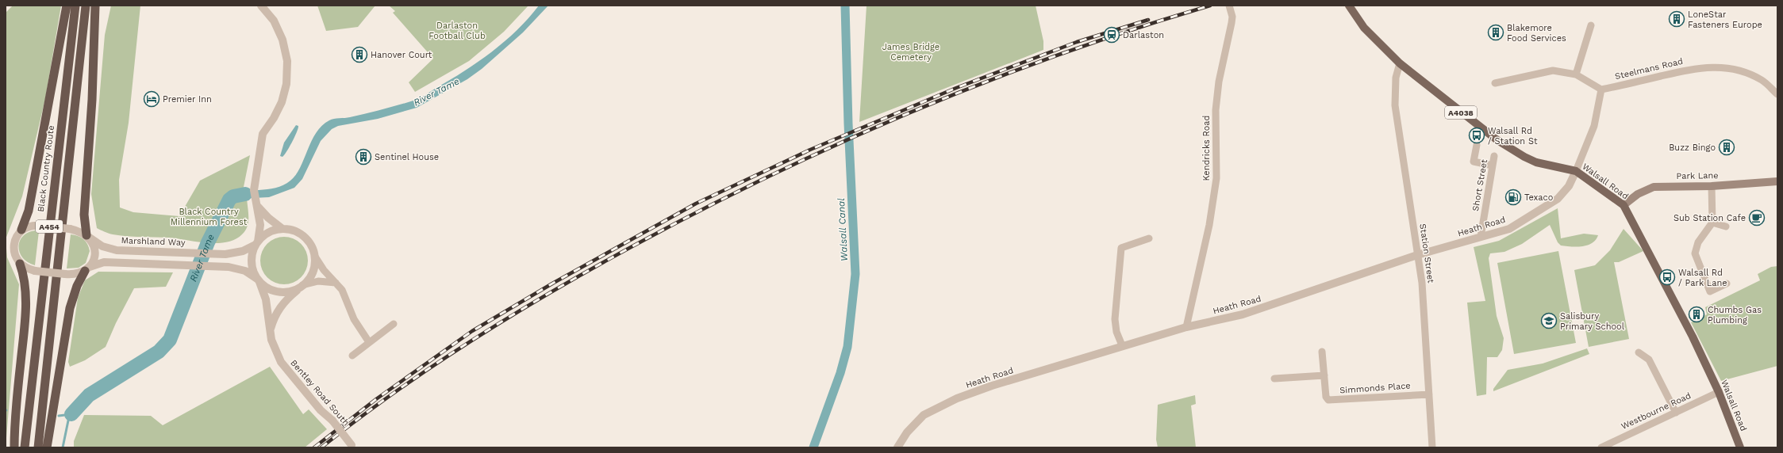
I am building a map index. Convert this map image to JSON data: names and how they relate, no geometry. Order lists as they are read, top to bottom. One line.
{"streets":{"highway":["Black Country Route","A454"],"main road":["A4038","Park Lane","Walsall Road"],"street":["Steelmans Road","Kendricks Road","Short Street","Heath Road","Marshland Way","Station Street","Simmonds Place","Bentley Road South","Westbourne Road"]},"crossings":[["Kendricks Road","Heath Road"],["Park Lane","Walsall Road"],["Walsall Road","Heath Road"],["Walsall Road","Station Street"],["Walsall Road","Westbourne Road"],["Short Street","Heath Road"],["Heath Road","Station Street"],["Marshland Way","Bentley Road South"],["Station Street","Simmonds Place"]],"water":["River Tame","Walsall Canal"],"parks":["Darlaston Football Club","James Bridge Cemetery","Black Country Millennium Forest"],"places":{"building":["LoneStar Fasteners Europe","Blakemore Food Services","Hanover Court","Buzz Bingo","Sentinel House","Chumbs Gas Plumbing"],"station":["Darlaston"],"hotel":["Premier Inn"],"bus stop":["Walsall Rd / Station St","Walsall Rd / Park Lane"],"fuel station":["Texaco"],"cafe":["Sub Station Cafe"],"school or university":["Salisbury Primary School"]}}
